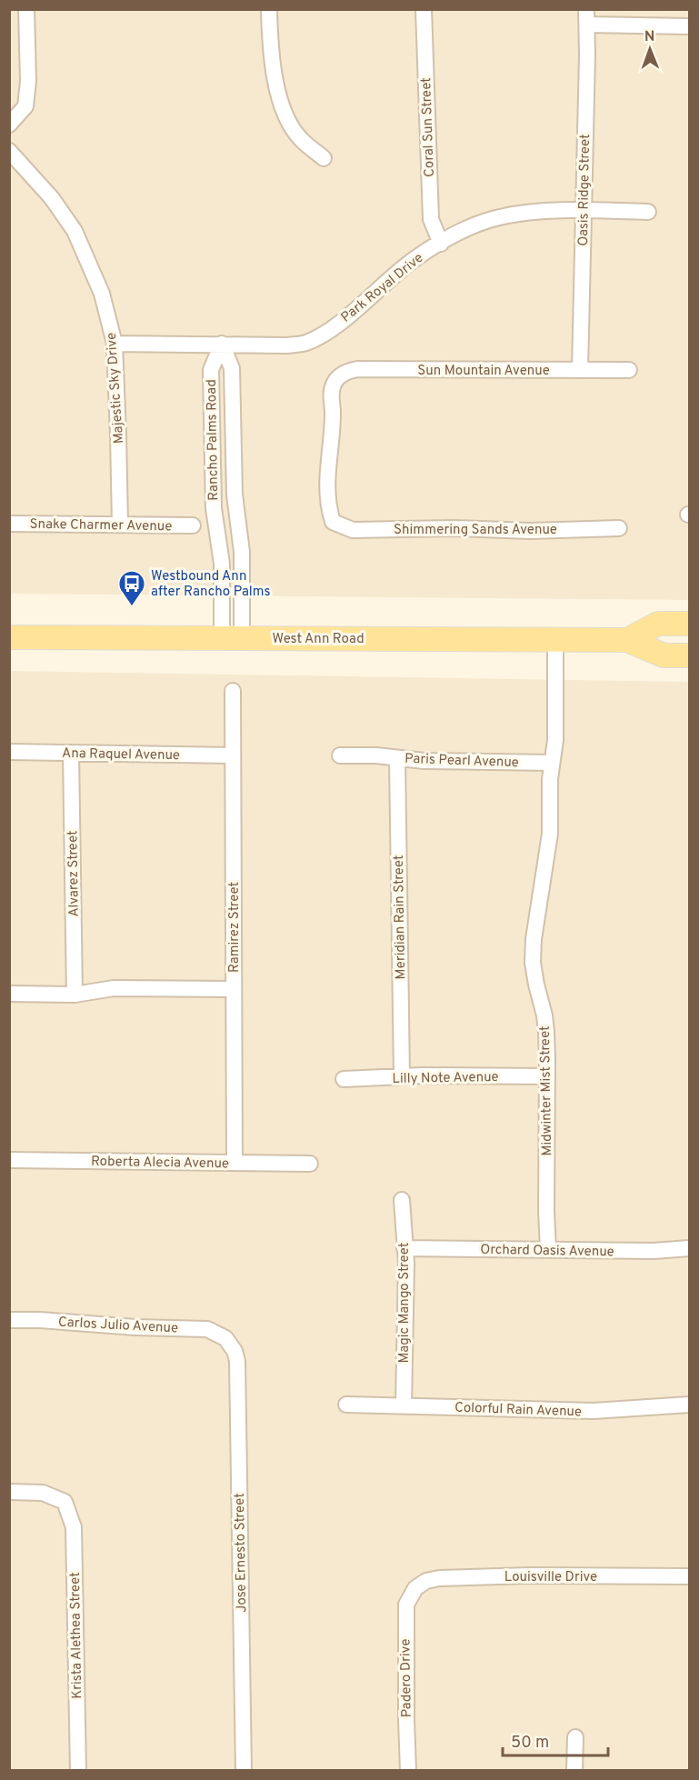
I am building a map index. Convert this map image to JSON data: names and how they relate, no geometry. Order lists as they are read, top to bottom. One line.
{"streets":{"main road":["West Ann Road"],"street":["Coral Sun Street","Oasis Ridge Street","Park Royal Drive","Sun Mountain Avenue","Majestic Sky Drive","Rancho Palms Road","Snake Charmer Avenue","Shimmering Sands Avenue","Ana Raquel Avenue","Paris Pearl Avenue","Alvarez Street","Meridian Rain Street","Ramirez Street","Lilly Note Avenue","Midwinter Mist Street","Roberta Alecia Avenue","Orchard Oasis Avenue","Magic Mango Street","Carlos Julio Avenue","Colorful Rain Avenue","Jose Ernesto Street","Louisville Drive","Krista Alethea Street","Padero Drive"]},"crossings":[["Coral Sun Street","Park Royal Drive"],["Oasis Ridge Street","Park Royal Drive"],["Oasis Ridge Street","Sun Mountain Avenue"],["Park Royal Drive","Majestic Sky Drive"],["Park Royal Drive","Rancho Palms Road"],["Sun Mountain Avenue","Shimmering Sands Avenue"],["Majestic Sky Drive","Snake Charmer Avenue"],["Rancho Palms Road","West Ann Road"],["West Ann Road","Midwinter Mist Street"],["Ana Raquel Avenue","Alvarez Street"],["Ana Raquel Avenue","Ramirez Street"],["Paris Pearl Avenue","Meridian Rain Street"],["Paris Pearl Avenue","Midwinter Mist Street"],["Meridian Rain Street","Lilly Note Avenue"],["Ramirez Street","Roberta Alecia Avenue"],["Lilly Note Avenue","Midwinter Mist Street"],["Midwinter Mist Street","Orchard Oasis Avenue"],["Orchard Oasis Avenue","Magic Mango Street"],["Magic Mango Street","Colorful Rain Avenue"],["Carlos Julio Avenue","Jose Ernesto Street"],["Louisville Drive","Padero Drive"]],"places":{"bus stop":["Westbound Ann after Rancho Palms"]},"scale_bar":"50 m","north":"top"}
